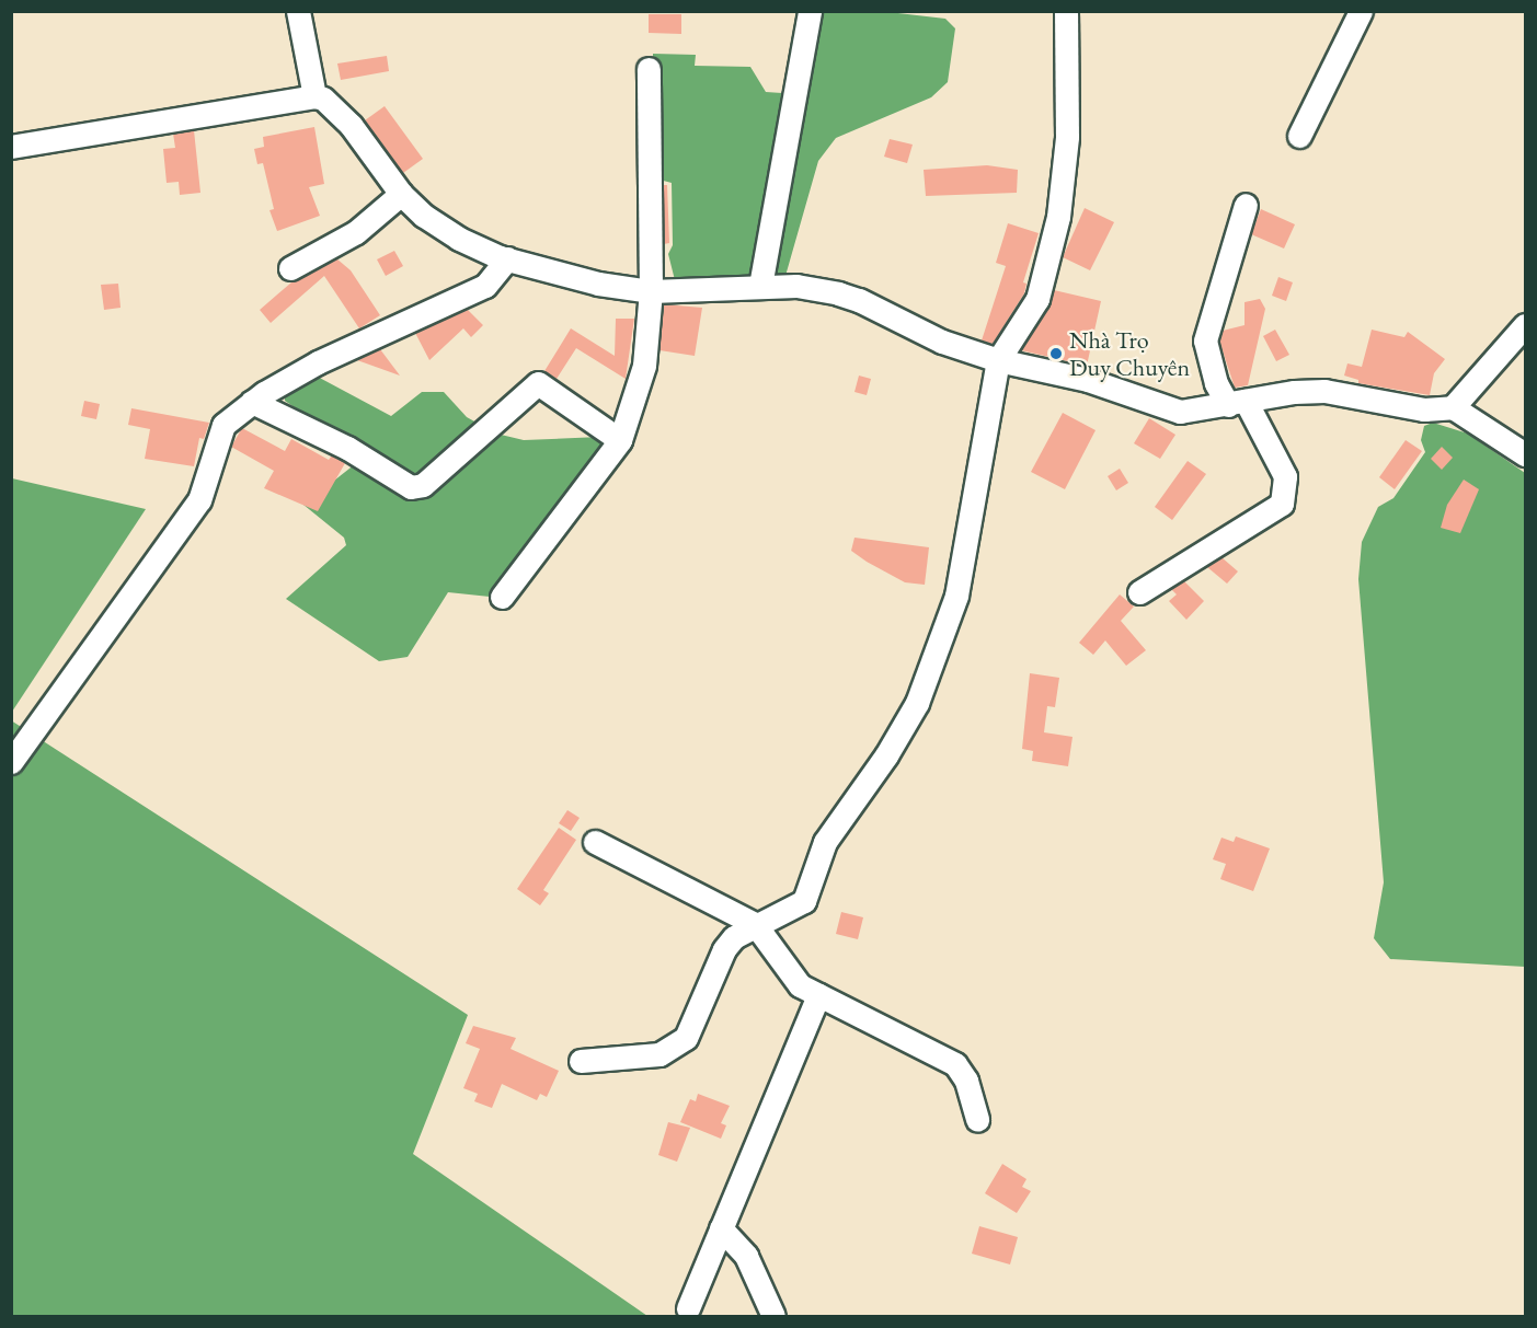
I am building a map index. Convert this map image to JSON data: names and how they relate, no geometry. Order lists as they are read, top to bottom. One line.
{"places":["Nhà Trọ Duy Chuyên"]}
